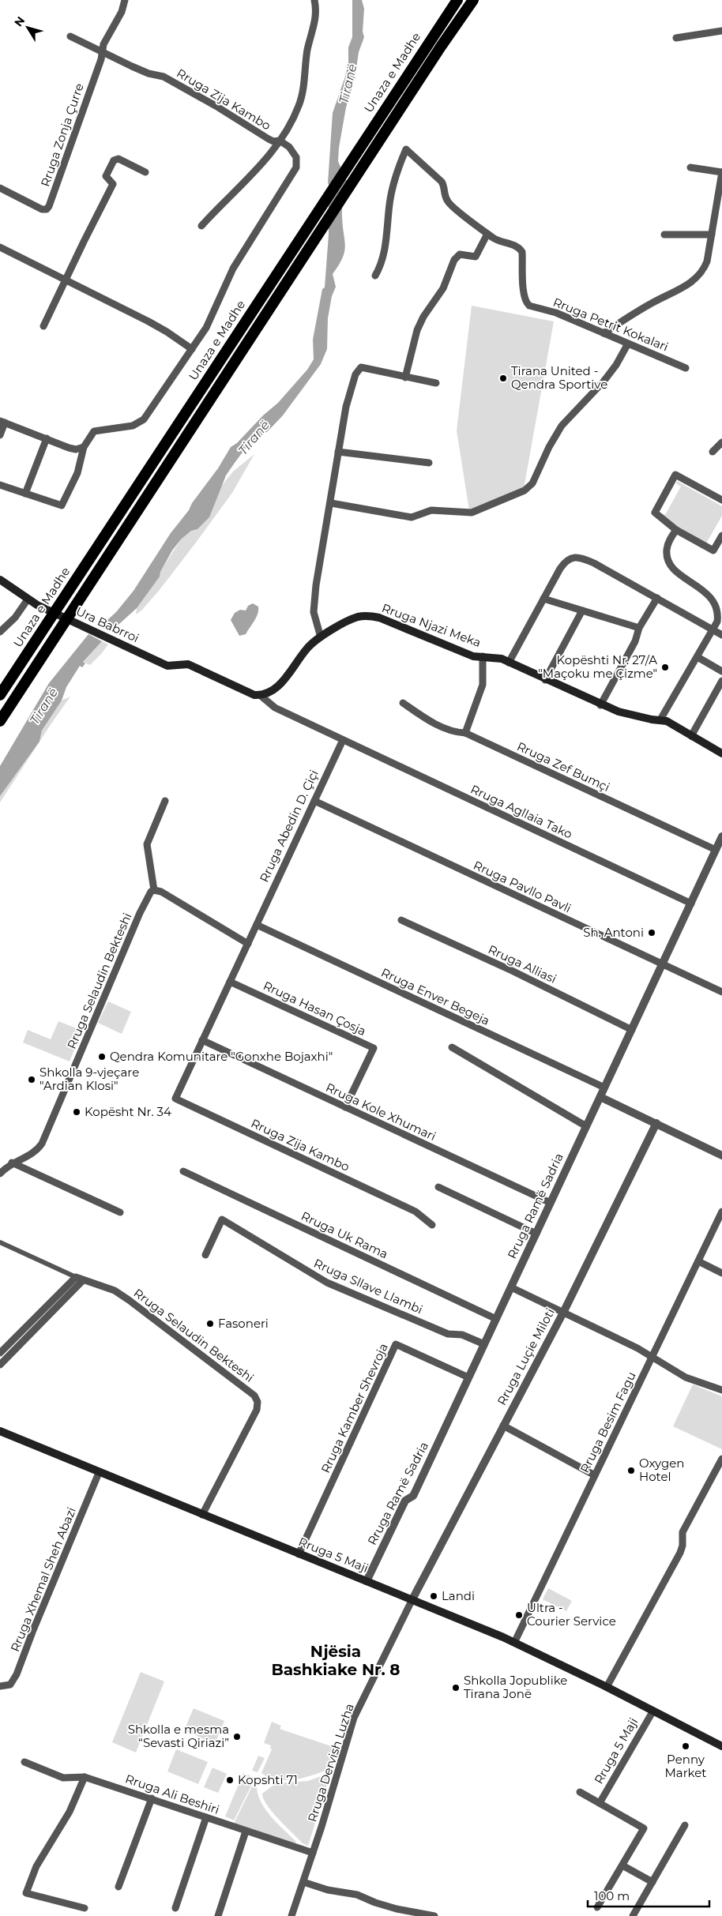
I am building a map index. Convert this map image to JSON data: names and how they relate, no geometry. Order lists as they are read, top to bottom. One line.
{"streets":{"highway":["Unaza e Madhe"],"main road":["Ura Babrroi","Rruga Njazi Meka","Rruga 5 Maji"],"street":["Rruga Zija Kambo","Rruga Zonja Çurre","Rruga Petrit Kokalari","Rruga Zef Bumçi","Rruga Agllaia Tako","Rruga Abedin D. Çiçi","Rruga Pavllo Pavli","Rruga Alliasi","Rruga Selaudin Bekteshi","Rruga Enver Begeja","Rruga Hasan Çosja","Rruga Kole Xhumari","Rruga Ramë Sadria","Rruga Uk Rama","Rruga Sllave Llambi","Rruga Luçie Miloti","Rruga Kamber Shevroja","Rruga Besim Fagu","Rruga Xhemal Sheh Abazi","Rruga Dervish Luzha","Rruga Ali Beshiri"]},"crossings":[["Rruga Zija Kambo","Rruga Zonja Çurre"],["Rruga Zija Kambo","Rruga Abedin D. Çiçi"],["Ura Babrroi","Rruga Njazi Meka"],["Rruga Njazi Meka","Rruga Zef Bumçi"],["Rruga Zef Bumçi","Rruga Ramë Sadria"],["Rruga Agllaia Tako","Rruga Abedin D. Çiçi"],["Rruga Agllaia Tako","Rruga Ramë Sadria"],["Rruga Abedin D. Çiçi","Rruga Pavllo Pavli"],["Rruga Abedin D. Çiçi","Rruga Enver Begeja"],["Rruga Abedin D. Çiçi","Rruga Hasan Çosja"],["Rruga Abedin D. Çiçi","Rruga Kole Xhumari"],["Rruga Pavllo Pavli","Rruga Ramë Sadria"],["Rruga Alliasi","Rruga Ramë Sadria"],["Rruga Selaudin Bekteshi","Rruga 5 Maji"],["Rruga Enver Begeja","Rruga Ramë Sadria"],["Rruga Hasan Çosja","Rruga Kole Xhumari"],["Rruga Kole Xhumari","Rruga Ramë Sadria"],["Rruga Ramë Sadria","Rruga Uk Rama"],["Rruga Ramë Sadria","Rruga Sllave Llambi"],["Rruga Ramë Sadria","Rruga Kamber Shevroja"],["Rruga Ramë Sadria","Rruga 5 Maji"],["Rruga Luçie Miloti","Rruga 5 Maji"],["Rruga Luçie Miloti","Rruga Dervish Luzha"],["Rruga Kamber Shevroja","Rruga 5 Maji"],["Rruga Besim Fagu","Rruga 5 Maji"],["Rruga 5 Maji","Rruga Xhemal Sheh Abazi"],["Rruga 5 Maji","Rruga Dervish Luzha"],["Rruga Dervish Luzha","Rruga Ali Beshiri"]],"districts":["Njësia Bashkiake Nr. 8"],"water":["Tiranë"],"places":["Tirana United - Qendra Sportive","Kopështi Nr. 27/A \"Maçoku me Çizme\"","Sh. Antoni","Qendra Komunitare \"Gonxhe Bojaxhi\"","Shkolla 9-vjeçare \"Ardian Klosi\"","Kopësht Nr. 34","Fasoneri","Oxygen Hotel","Landi","Ultra - Courier Service","Shkolla Jopublike Tirana Jonë","Shkolla e mesma “Sevasti Qiriazi”","Penny Market","Kopshti 71"],"scale_bar":"100 m","north":"top left"}
